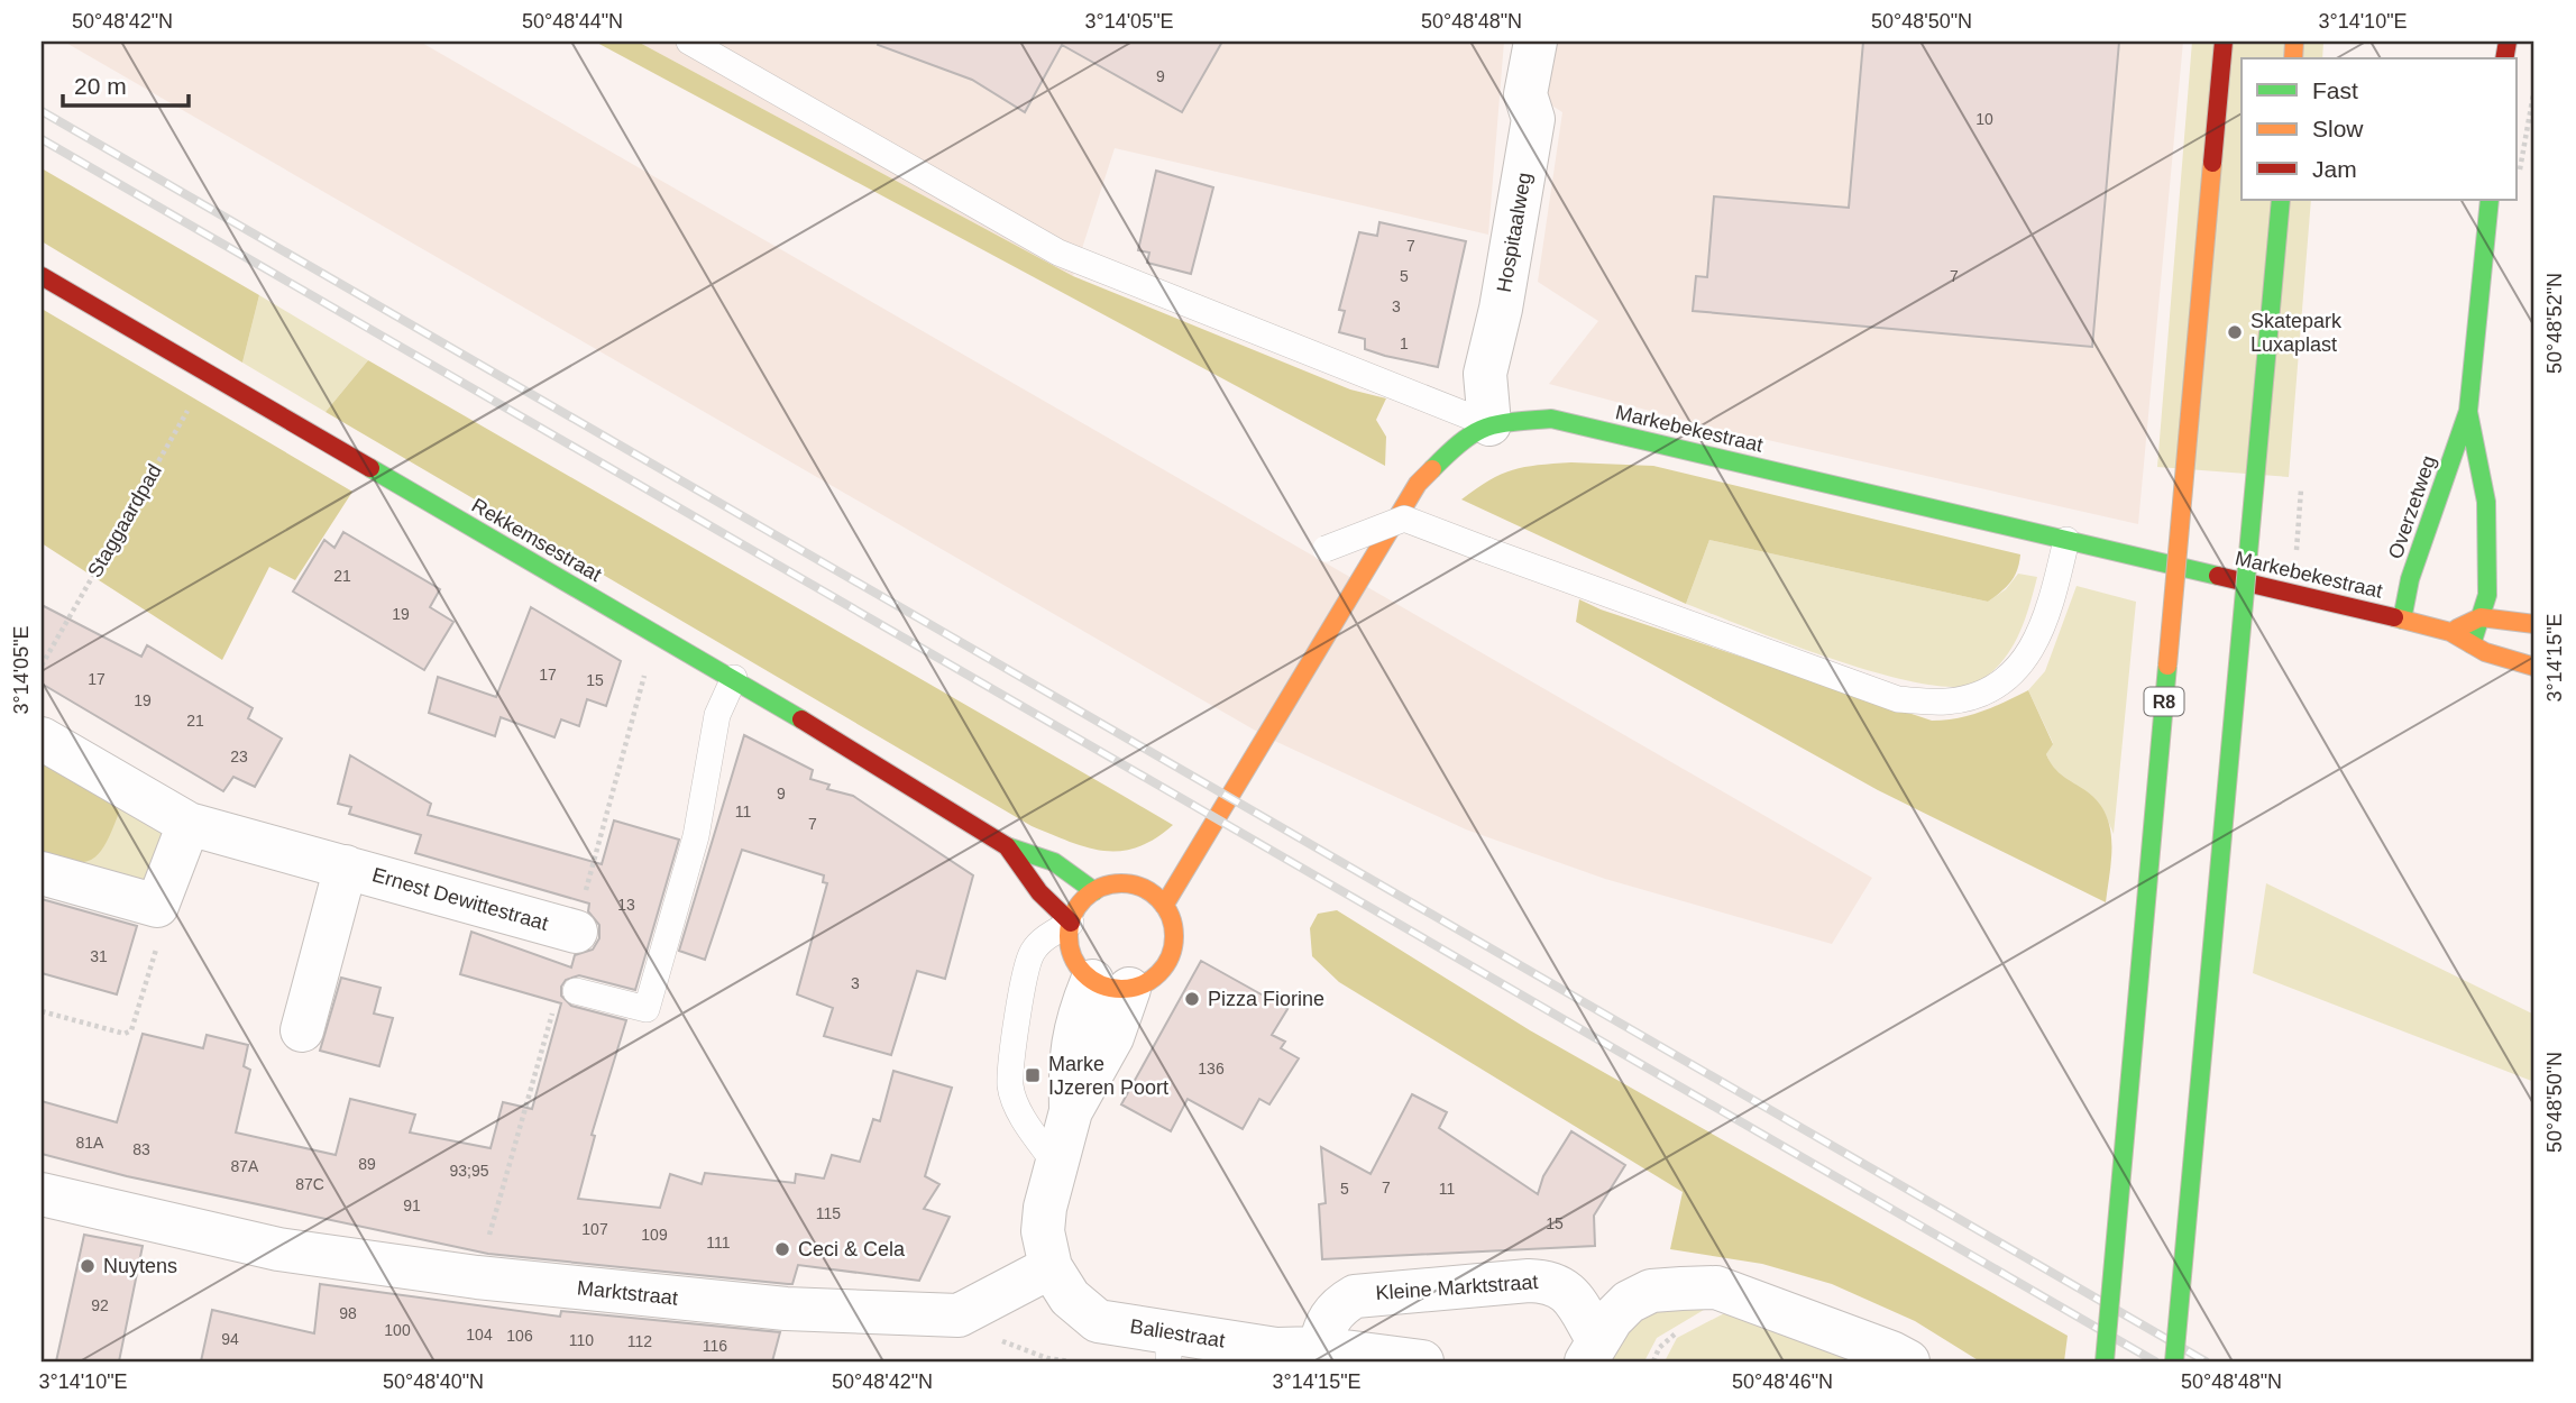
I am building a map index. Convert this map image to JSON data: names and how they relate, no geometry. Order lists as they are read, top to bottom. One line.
{"streets":{"main road":["Markebekestraat","Overzetweg","Rekkemsestraat","R8"],"street":["Hospitaalweg","Ernest Dewittestraat","Kleine Marktstraat","Marktstraat","Baliestraat"],"path":["Staggaardpad"]},"crossings":[["Hospitaalweg","Markebekestraat"],["Markebekestraat","Overzetweg"],["Markebekestraat","Rekkemsestraat"],["Staggaardpad","Rekkemsestraat"],["Kleine Marktstraat","Baliestraat"],["Marktstraat","Baliestraat"]],"places":{"other":["Skatepark Luxaplast","Pizza Fiorine","Ceci & Cela","Nuytens"],"transit":["Marke IJzeren Poort"]},"house_numbers":["9","10","7","5","7","3","1","21","19","17","17","15","19","21","23","9","11","7","13","31","3","136","81A","83","89","87A","93;95","87C","7","5","11","91","115","15","107","109","111","92","98","100","104","106","94","110","112","116"],"legend":["Fast","Slow","Jam"],"scale_bar":"20 m","coordinates":["50°48'42\"N","50°48'44\"N","3°14'05\"E","50°48'48\"N","50°48'50\"N","3°14'10\"E","50°48'52\"N","3°14'15\"E","50°48'40\"N","50°48'46\"N"]}
